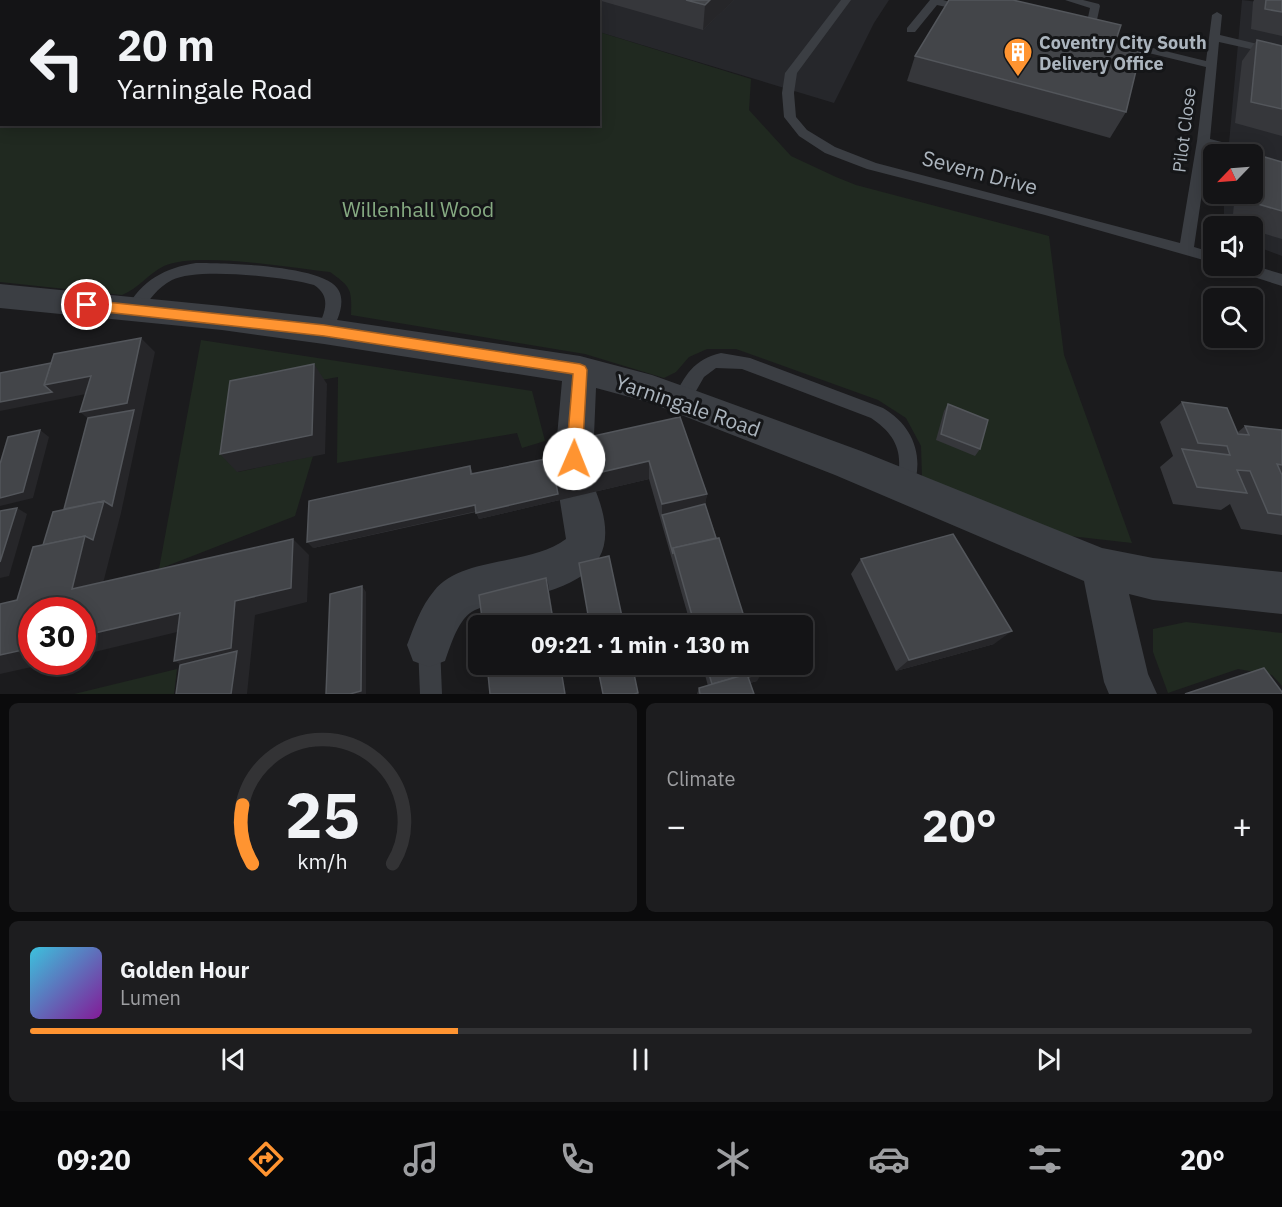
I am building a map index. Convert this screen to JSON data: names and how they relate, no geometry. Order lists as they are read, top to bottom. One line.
{"streets":{"street":["Yarningale Road"],"lane":["Pilot Close","Severn Drive"]},"crossings":[["Pilot Close","Severn Drive"]],"parks":["Willenhall Wood"],"places":{"building":["Coventry City South Delivery Office"]},"north":"bottom left","page":{"turn":["20 m","Yarningale Road"],"limit":"30","trip":"09:21 · 1 min · 130 m","tile":"Climate","heat":["−","20°","+"],"song":["Golden Hour","Lumen"],"tabs":["09:20","20°"],"gauge":["25","km/h"]}}
